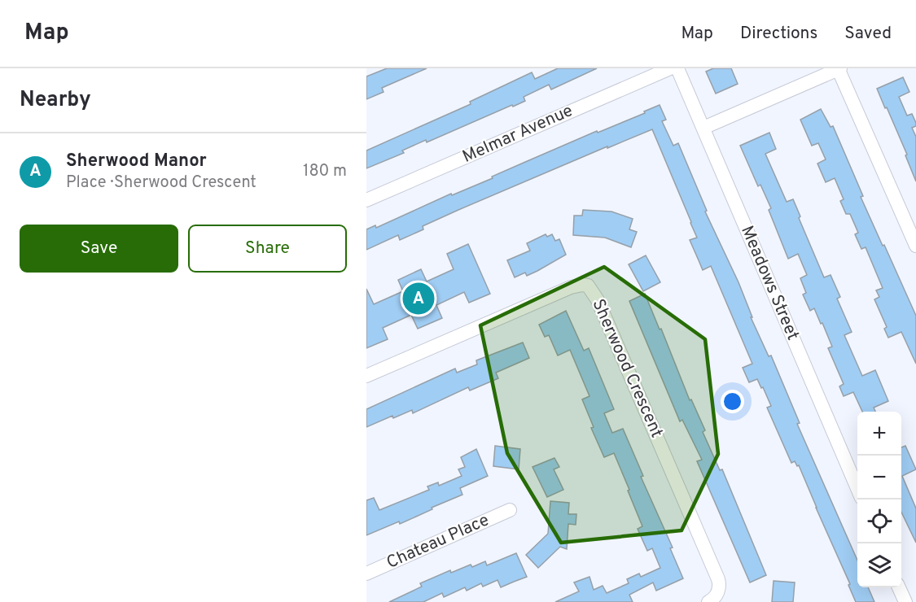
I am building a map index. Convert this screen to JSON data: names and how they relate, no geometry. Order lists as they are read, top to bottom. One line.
{"streets":{"street":["Melmar Avenue","Meadows Street","Sherwood Crescent","Chateau Place"]},"page":{"header":"Map","nav":["Map","Directions","Saved"],"heading":"Nearby","list":[{"mark":"A","name":"Sherwood Manor","note":"Place · Sherwood Crescent","value":"180 m"}],"buttons":["Save","Share"],"pins":"A","map_buttons":["+","−"]}}
